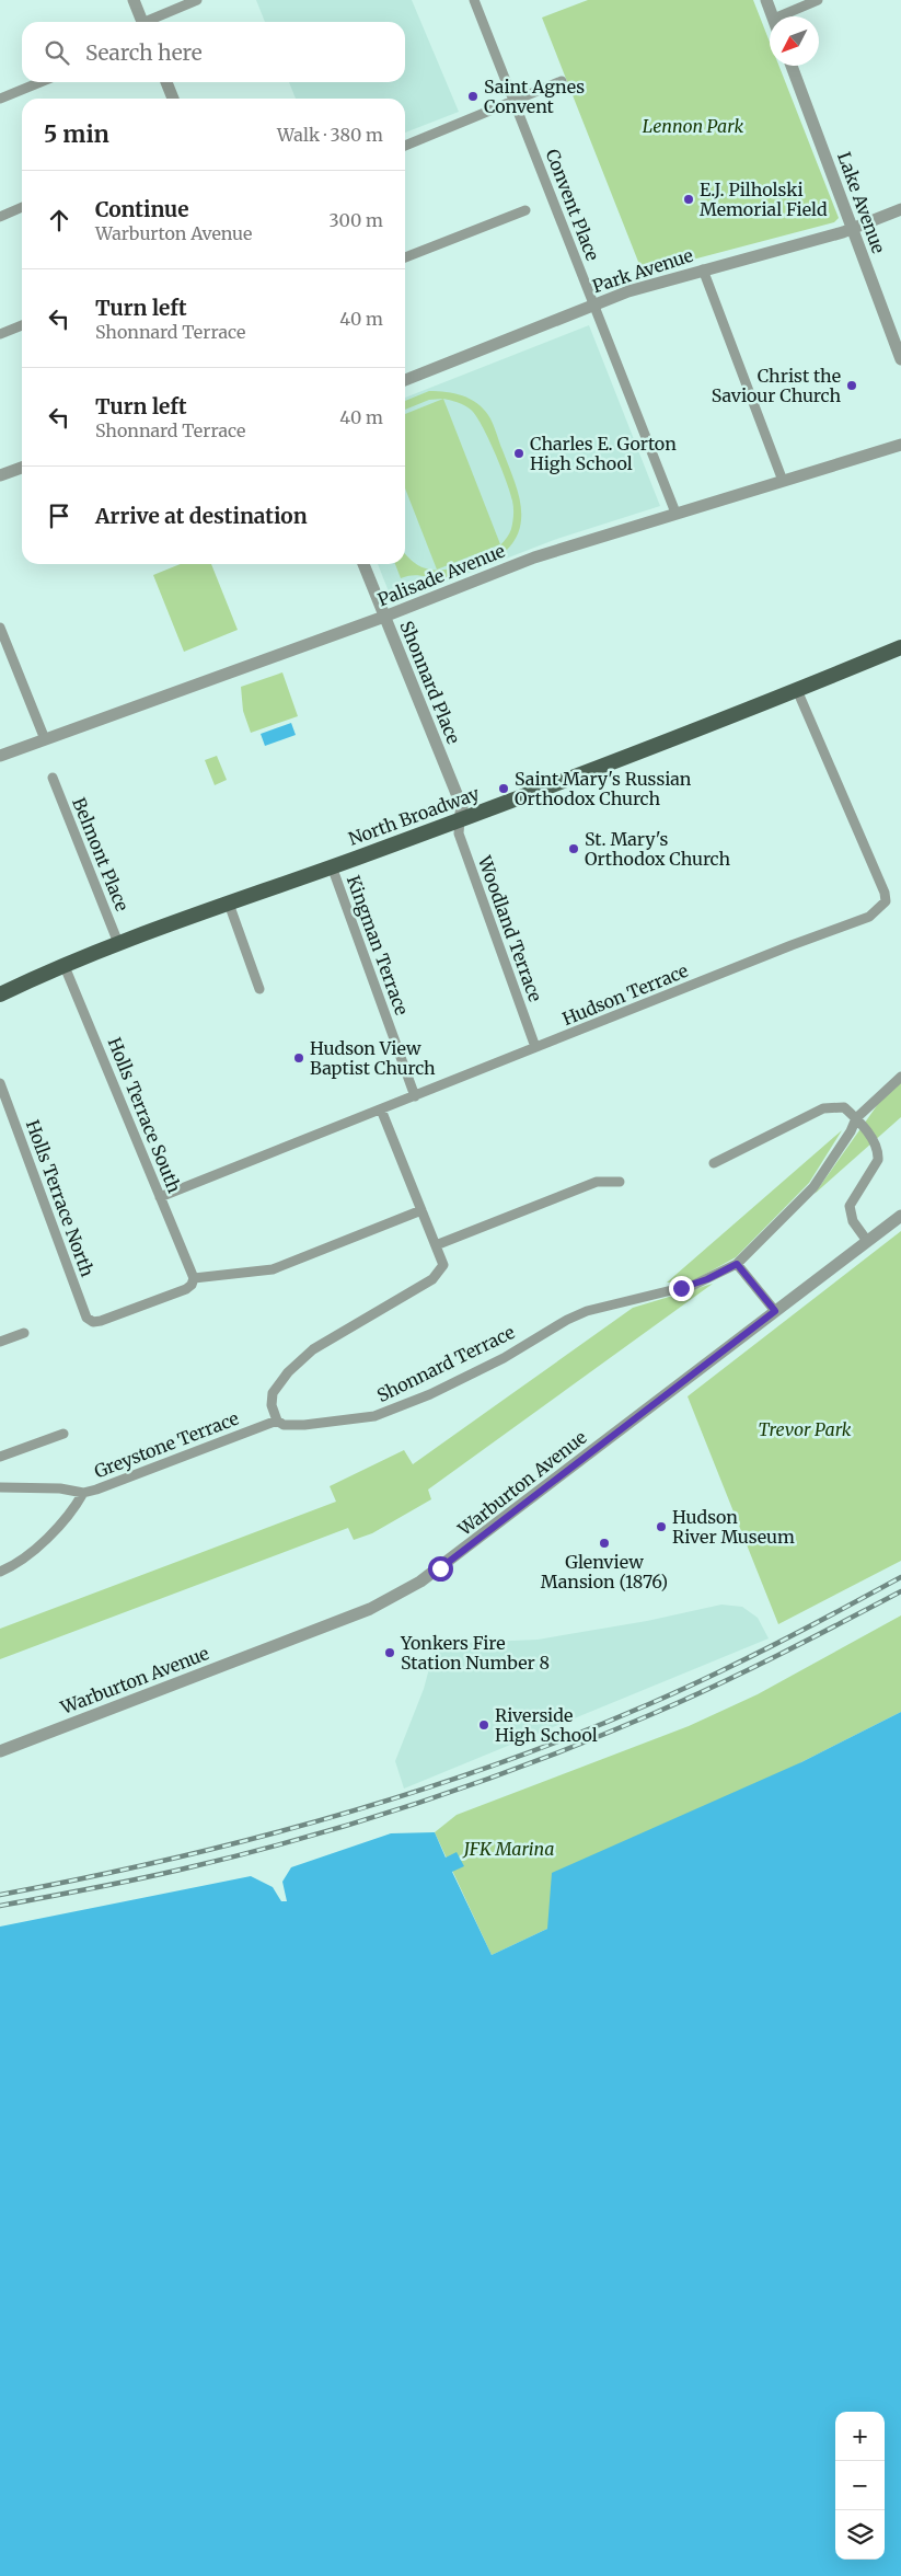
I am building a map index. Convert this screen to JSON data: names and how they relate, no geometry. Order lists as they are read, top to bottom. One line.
{"streets":{"main road":["North Broadway"],"street":["Lake Avenue","Convent Place","Park Avenue","Palisade Avenue","Shonnard Place","Belmont Place","Woodland Terrace","Kingman Terrace","Hudson Terrace","Holls Terrace South","Holls Terrace North","Shonnard Terrace","Greystone Terrace","Warburton Avenue"]},"crossings":[["Lake Avenue","Park Avenue"],["Convent Place","Park Avenue"],["Convent Place","Palisade Avenue"],["Palisade Avenue","Shonnard Place"],["Shonnard Place","North Broadway"],["Shonnard Place","Woodland Terrace"],["North Broadway","Belmont Place"],["North Broadway","Woodland Terrace"],["North Broadway","Kingman Terrace"],["North Broadway","Hudson Terrace"],["North Broadway","Holls Terrace South"],["Woodland Terrace","Hudson Terrace"],["Kingman Terrace","Hudson Terrace"],["Hudson Terrace","Holls Terrace South"],["Holls Terrace South","Holls Terrace North"],["Shonnard Terrace","Greystone Terrace"]],"parks":["Lennon Park","Trevor Park","JFK Marina"],"places":["Saint Agnes Convent","E.J. Pilholski Memorial Field","Christ the Saviour Church","Charles E. Gorton High School","Saint Mary's Russian Orthodox Church","St. Mary's Orthodox Church","Hudson View Baptist Church","Hudson River Museum","Glenview Mansion (1876)","Yonkers Fire Station Number 8","Riverside High School"],"north":"bottom left","page":{"search":"Search here","heading":["5 min","Walk · 380 m"],"list":[["Continue","Warburton Avenue","300 m"],["Turn left","Shonnard Terrace","40 m"],["Turn left","Shonnard Terrace","40 m"],"Arrive at destination"],"map_buttons":["+","−"]}}
